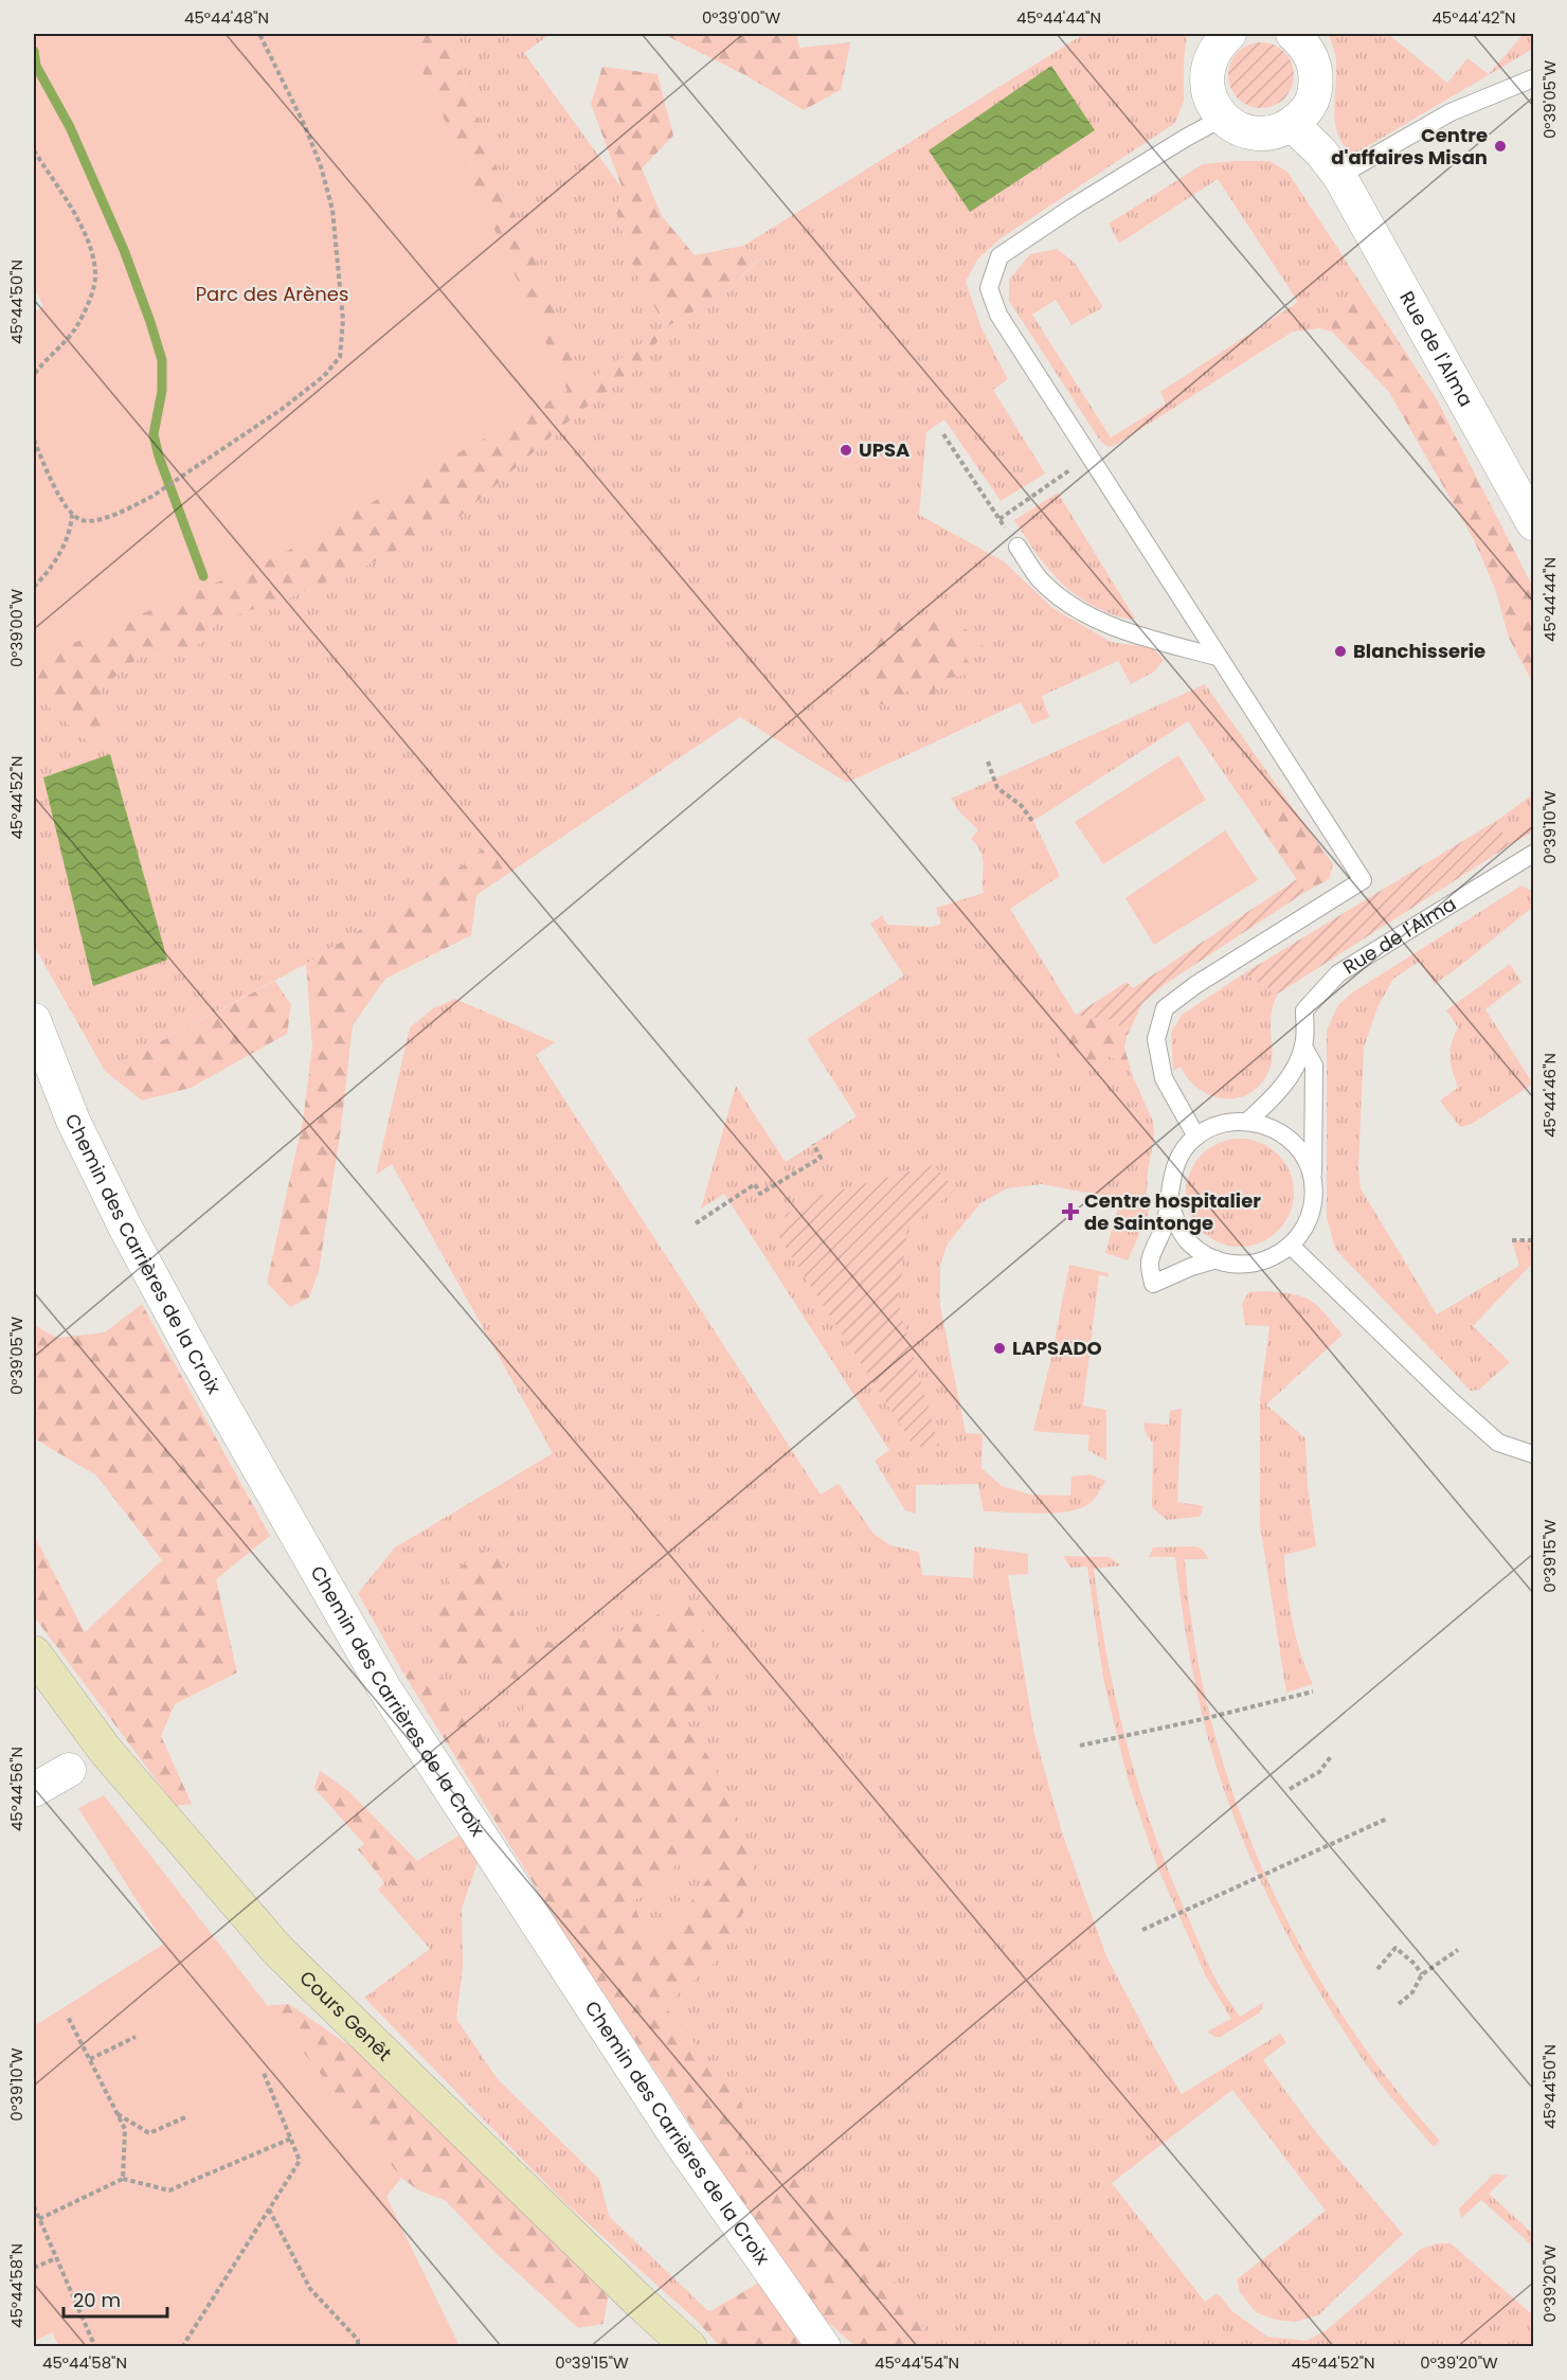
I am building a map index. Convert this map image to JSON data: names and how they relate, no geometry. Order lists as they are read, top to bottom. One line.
{"streets":{"main road":["Cours Genêt"],"street":["Rue de l'Alma","Chemin des Carrières de la Croix"]},"parks":["Parc des Arènes"],"places":{"other":["Centre d'affaires Misan","UPSA","Blanchisserie","LAPSADO"],"health":["Centre hospitalier de Saintonge"]},"scale_bar":"20 m","coordinates":["45°44'48\"N","0°39'00\"W","45°44'44\"N","45°44'42\"N","0°39'05\"W","45°44'50\"N","45°44'52\"N","0°39'10\"W","45°44'46\"N","0°39'15\"W","45°44'56\"N","0°39'20\"W","45°44'58\"N","45°44'54\"N"]}
